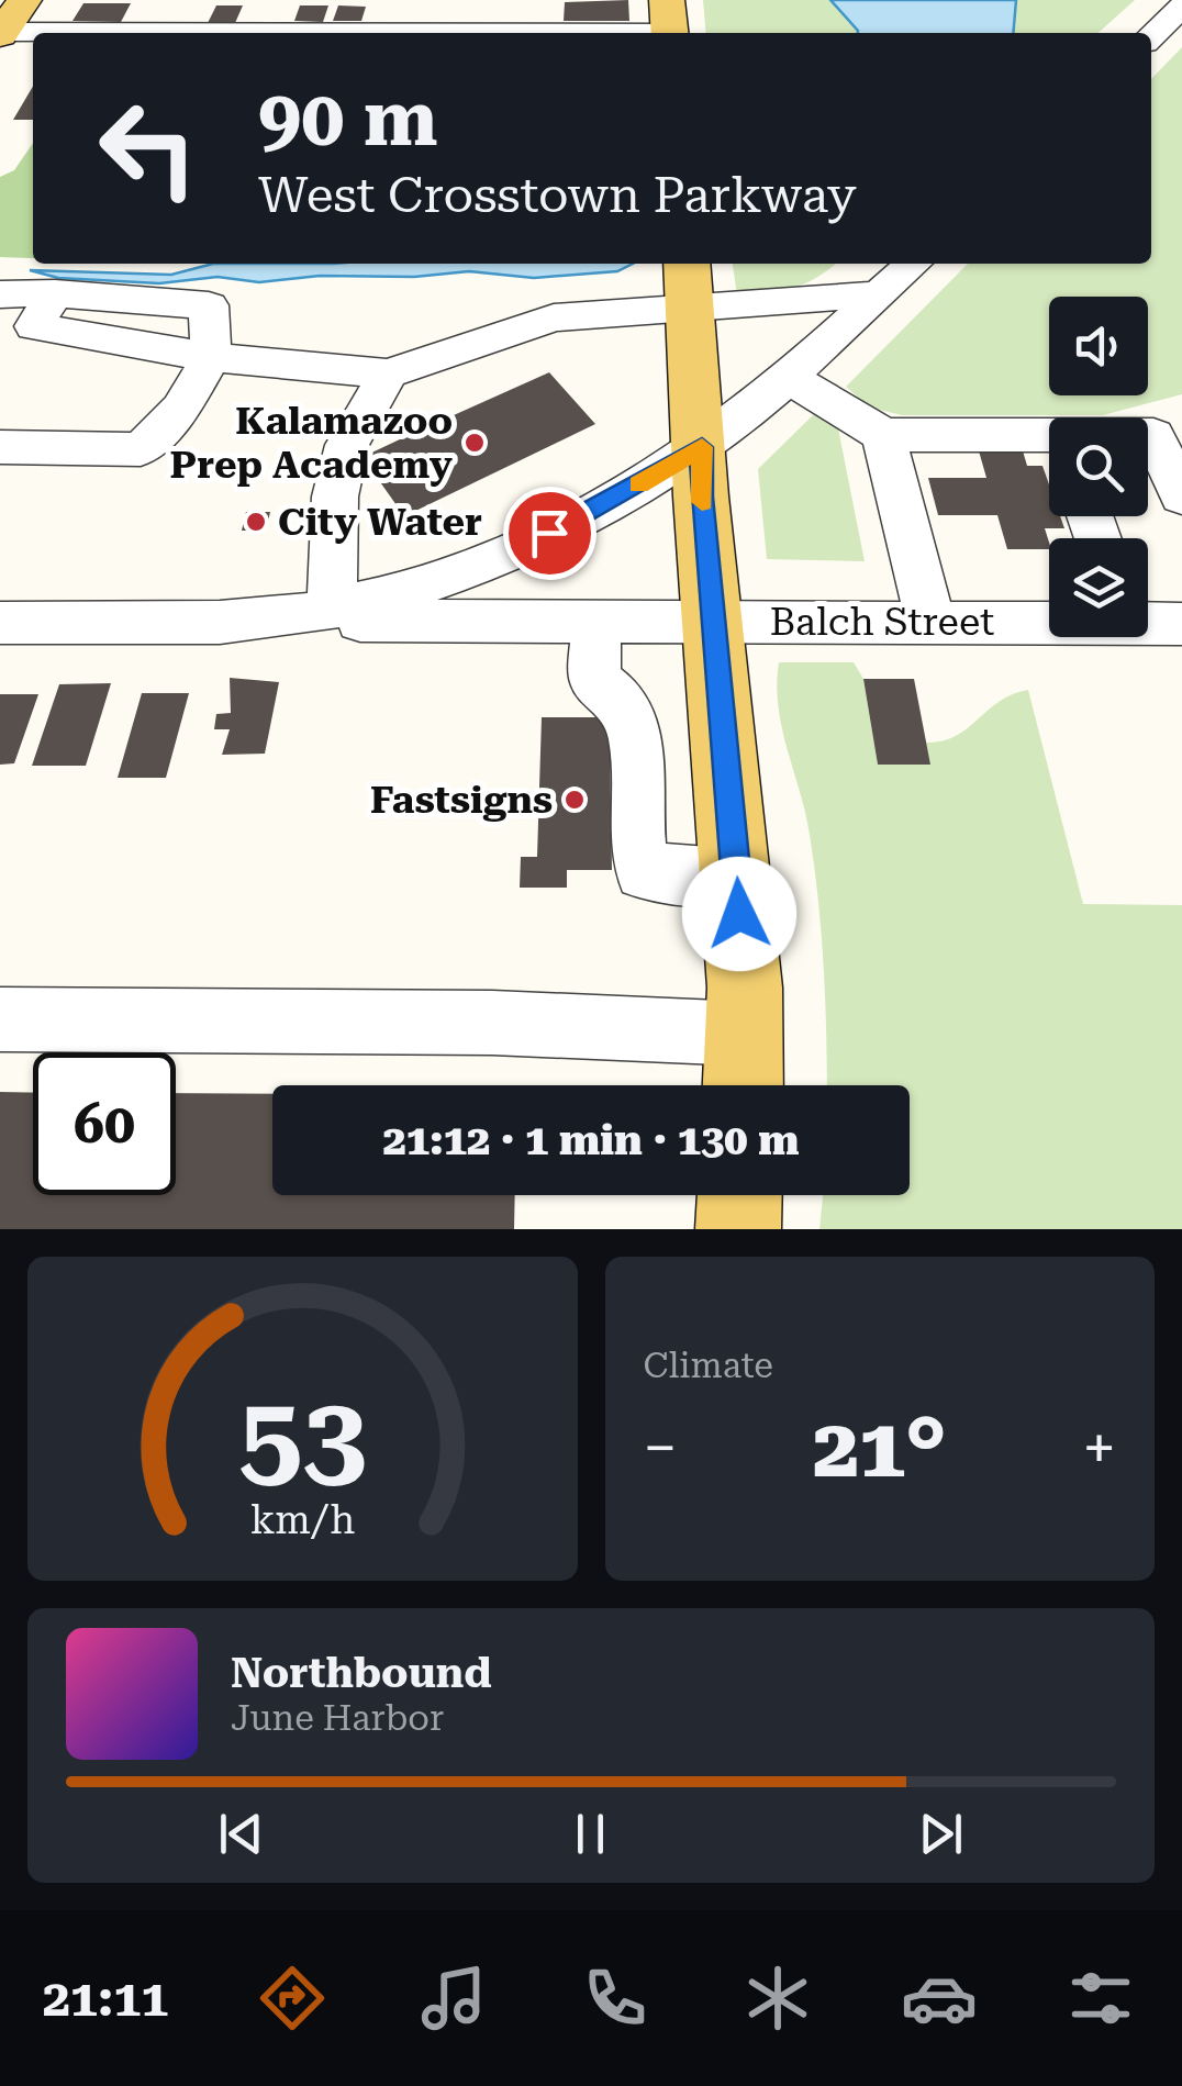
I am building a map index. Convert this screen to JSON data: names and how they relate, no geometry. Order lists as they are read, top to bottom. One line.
{"streets":{"street":["Balch Street"]},"places":["Kalamazoo Prep Academy","City Water","Fastsigns"],"page":{"turn":["90 m","West Crosstown Parkway"],"limit":"60","trip":"21:12 · 1 min · 130 m","tile":"Climate","heat":["−","21°","+"],"song":["Northbound","June Harbor"],"tabs":"21:11","gauge":["53","km/h"]}}
